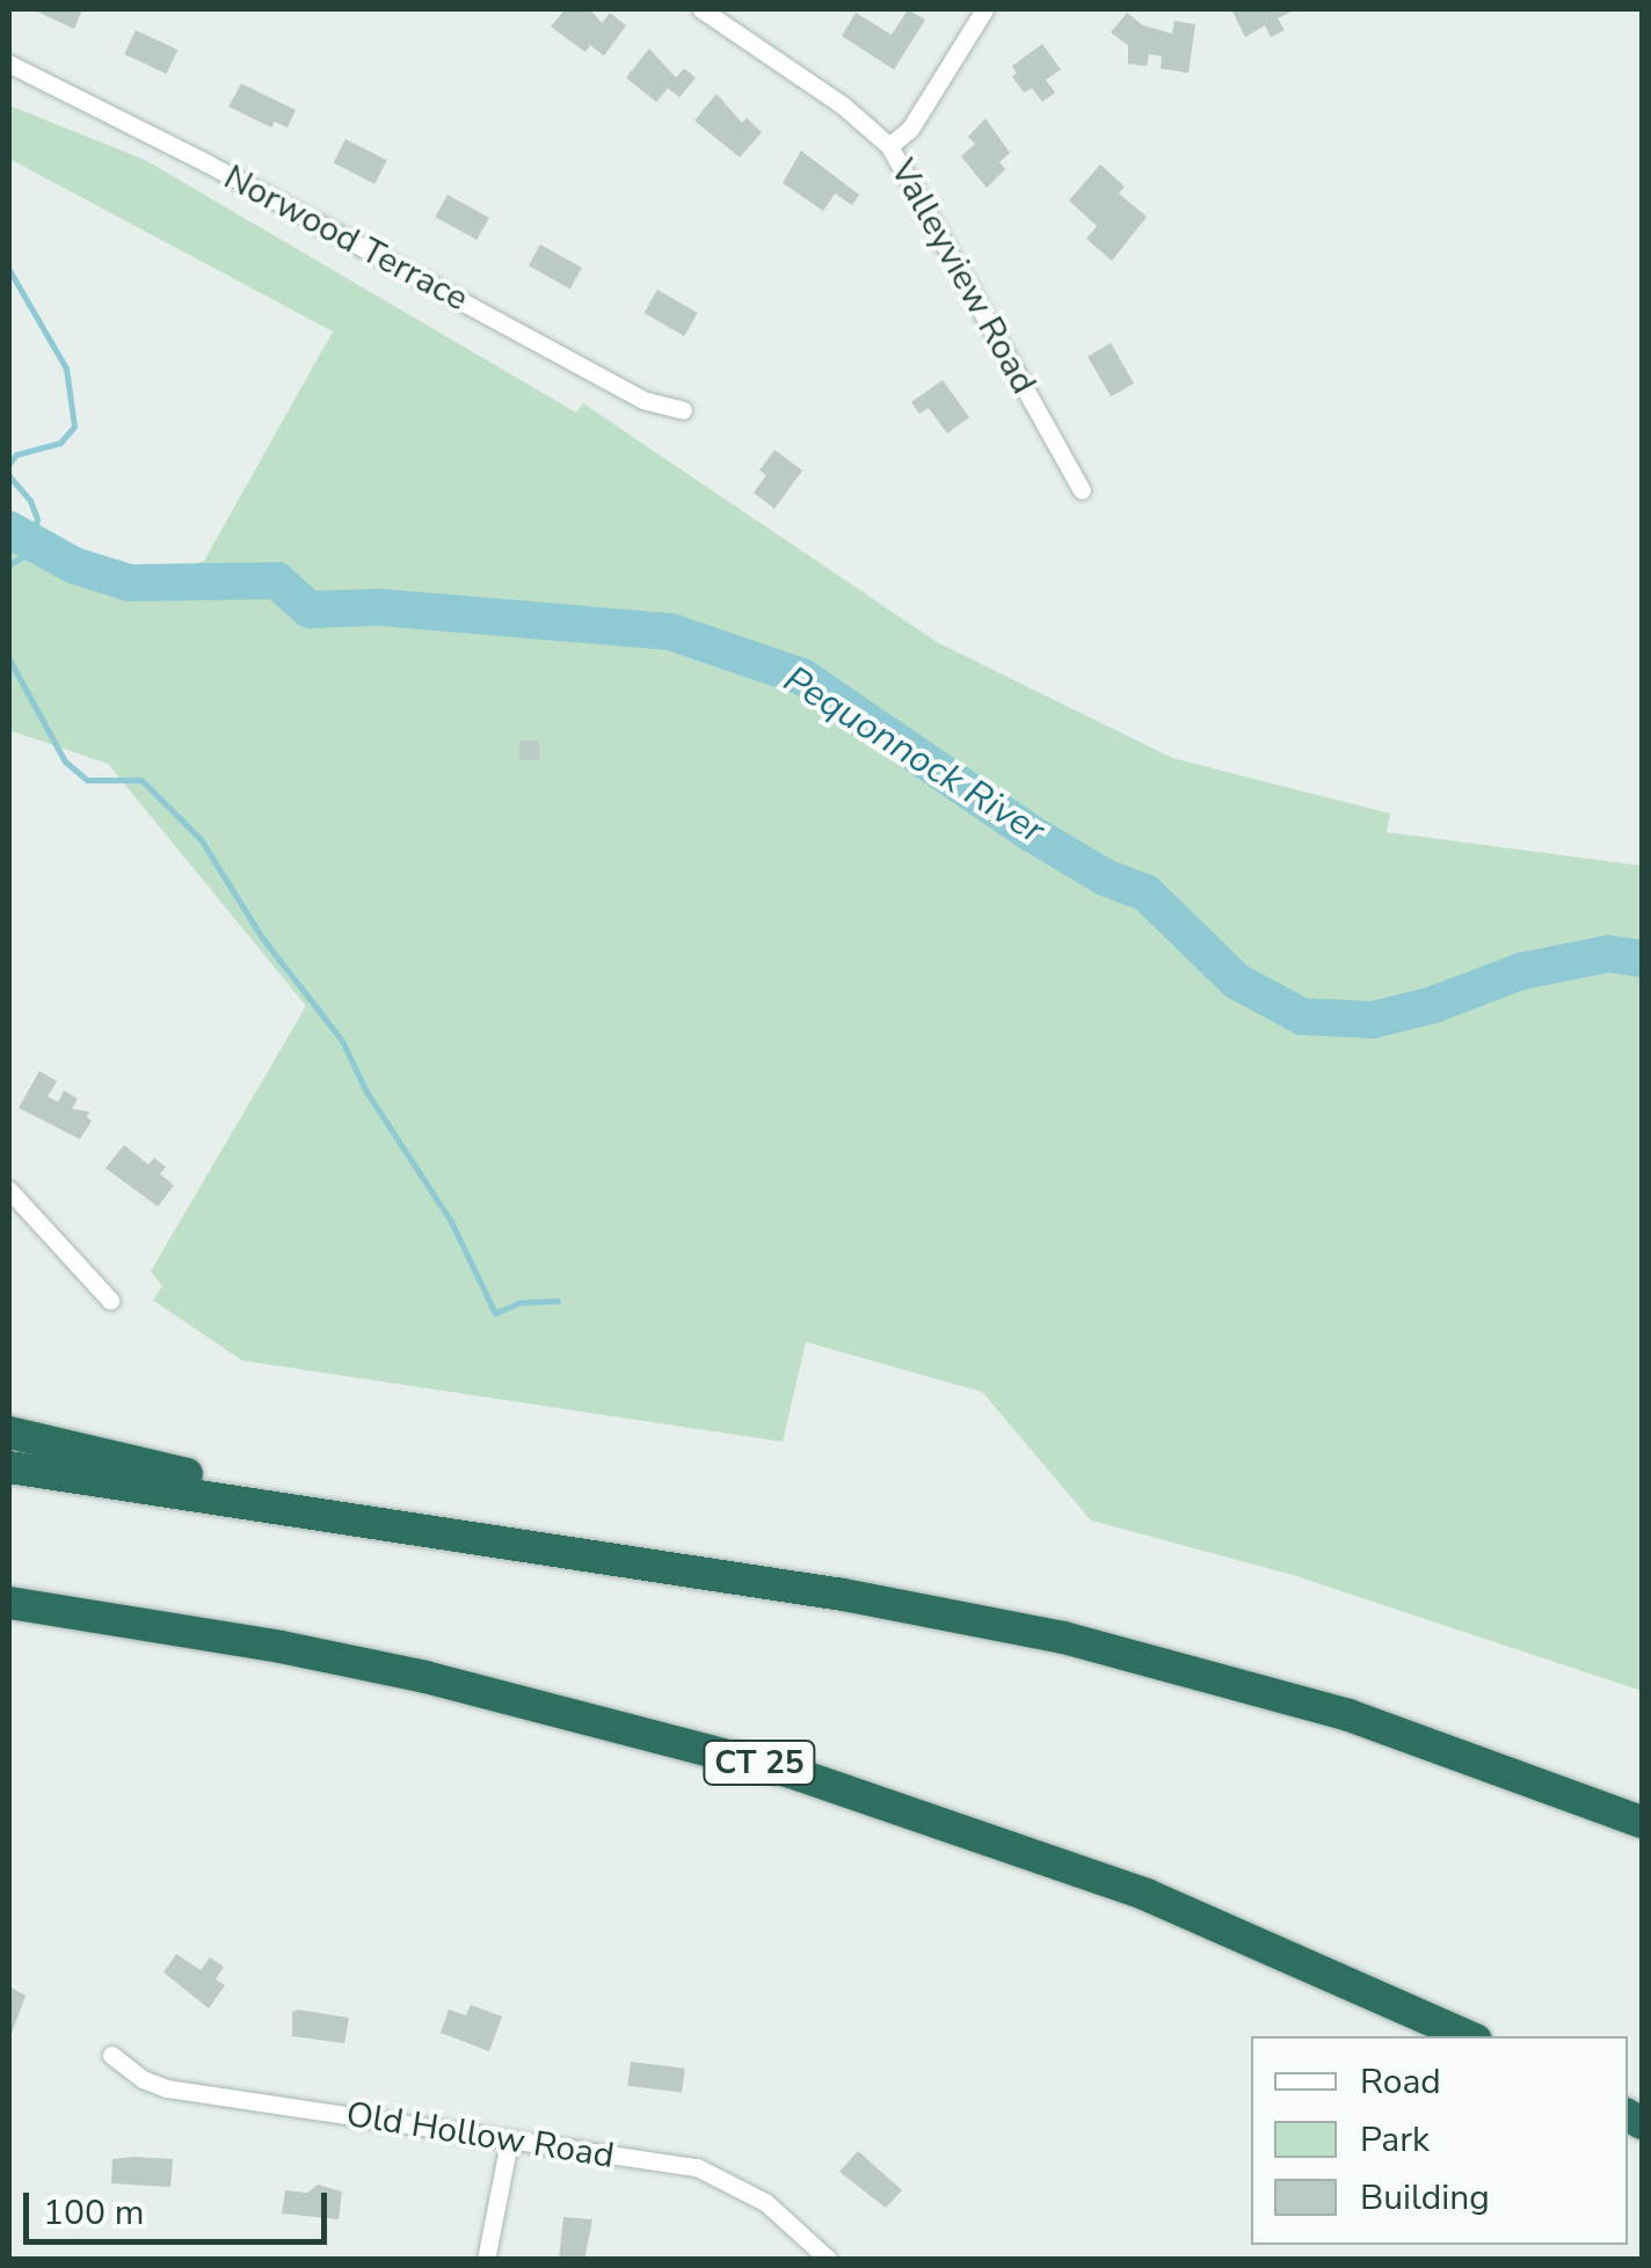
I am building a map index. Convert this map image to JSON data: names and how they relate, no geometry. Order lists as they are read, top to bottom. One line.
{"streets":{"highway":["CT 25"],"street":["Norwood Terrace","Valleyview Road","Old Hollow Road"]},"water":["Pequonnock River"],"legend":["Road","Park","Building"],"scale_bar":"100 m"}
